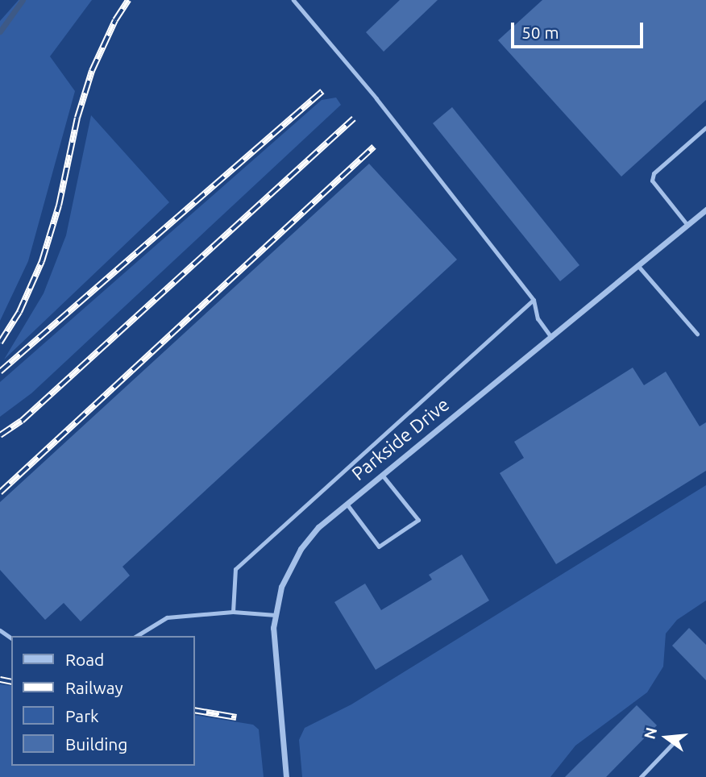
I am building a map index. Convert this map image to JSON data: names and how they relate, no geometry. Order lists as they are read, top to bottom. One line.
{"streets":{"street":["Parkside Drive"]},"legend":["Road","Railway","Park","Building"],"scale_bar":"50 m","north":"left"}
